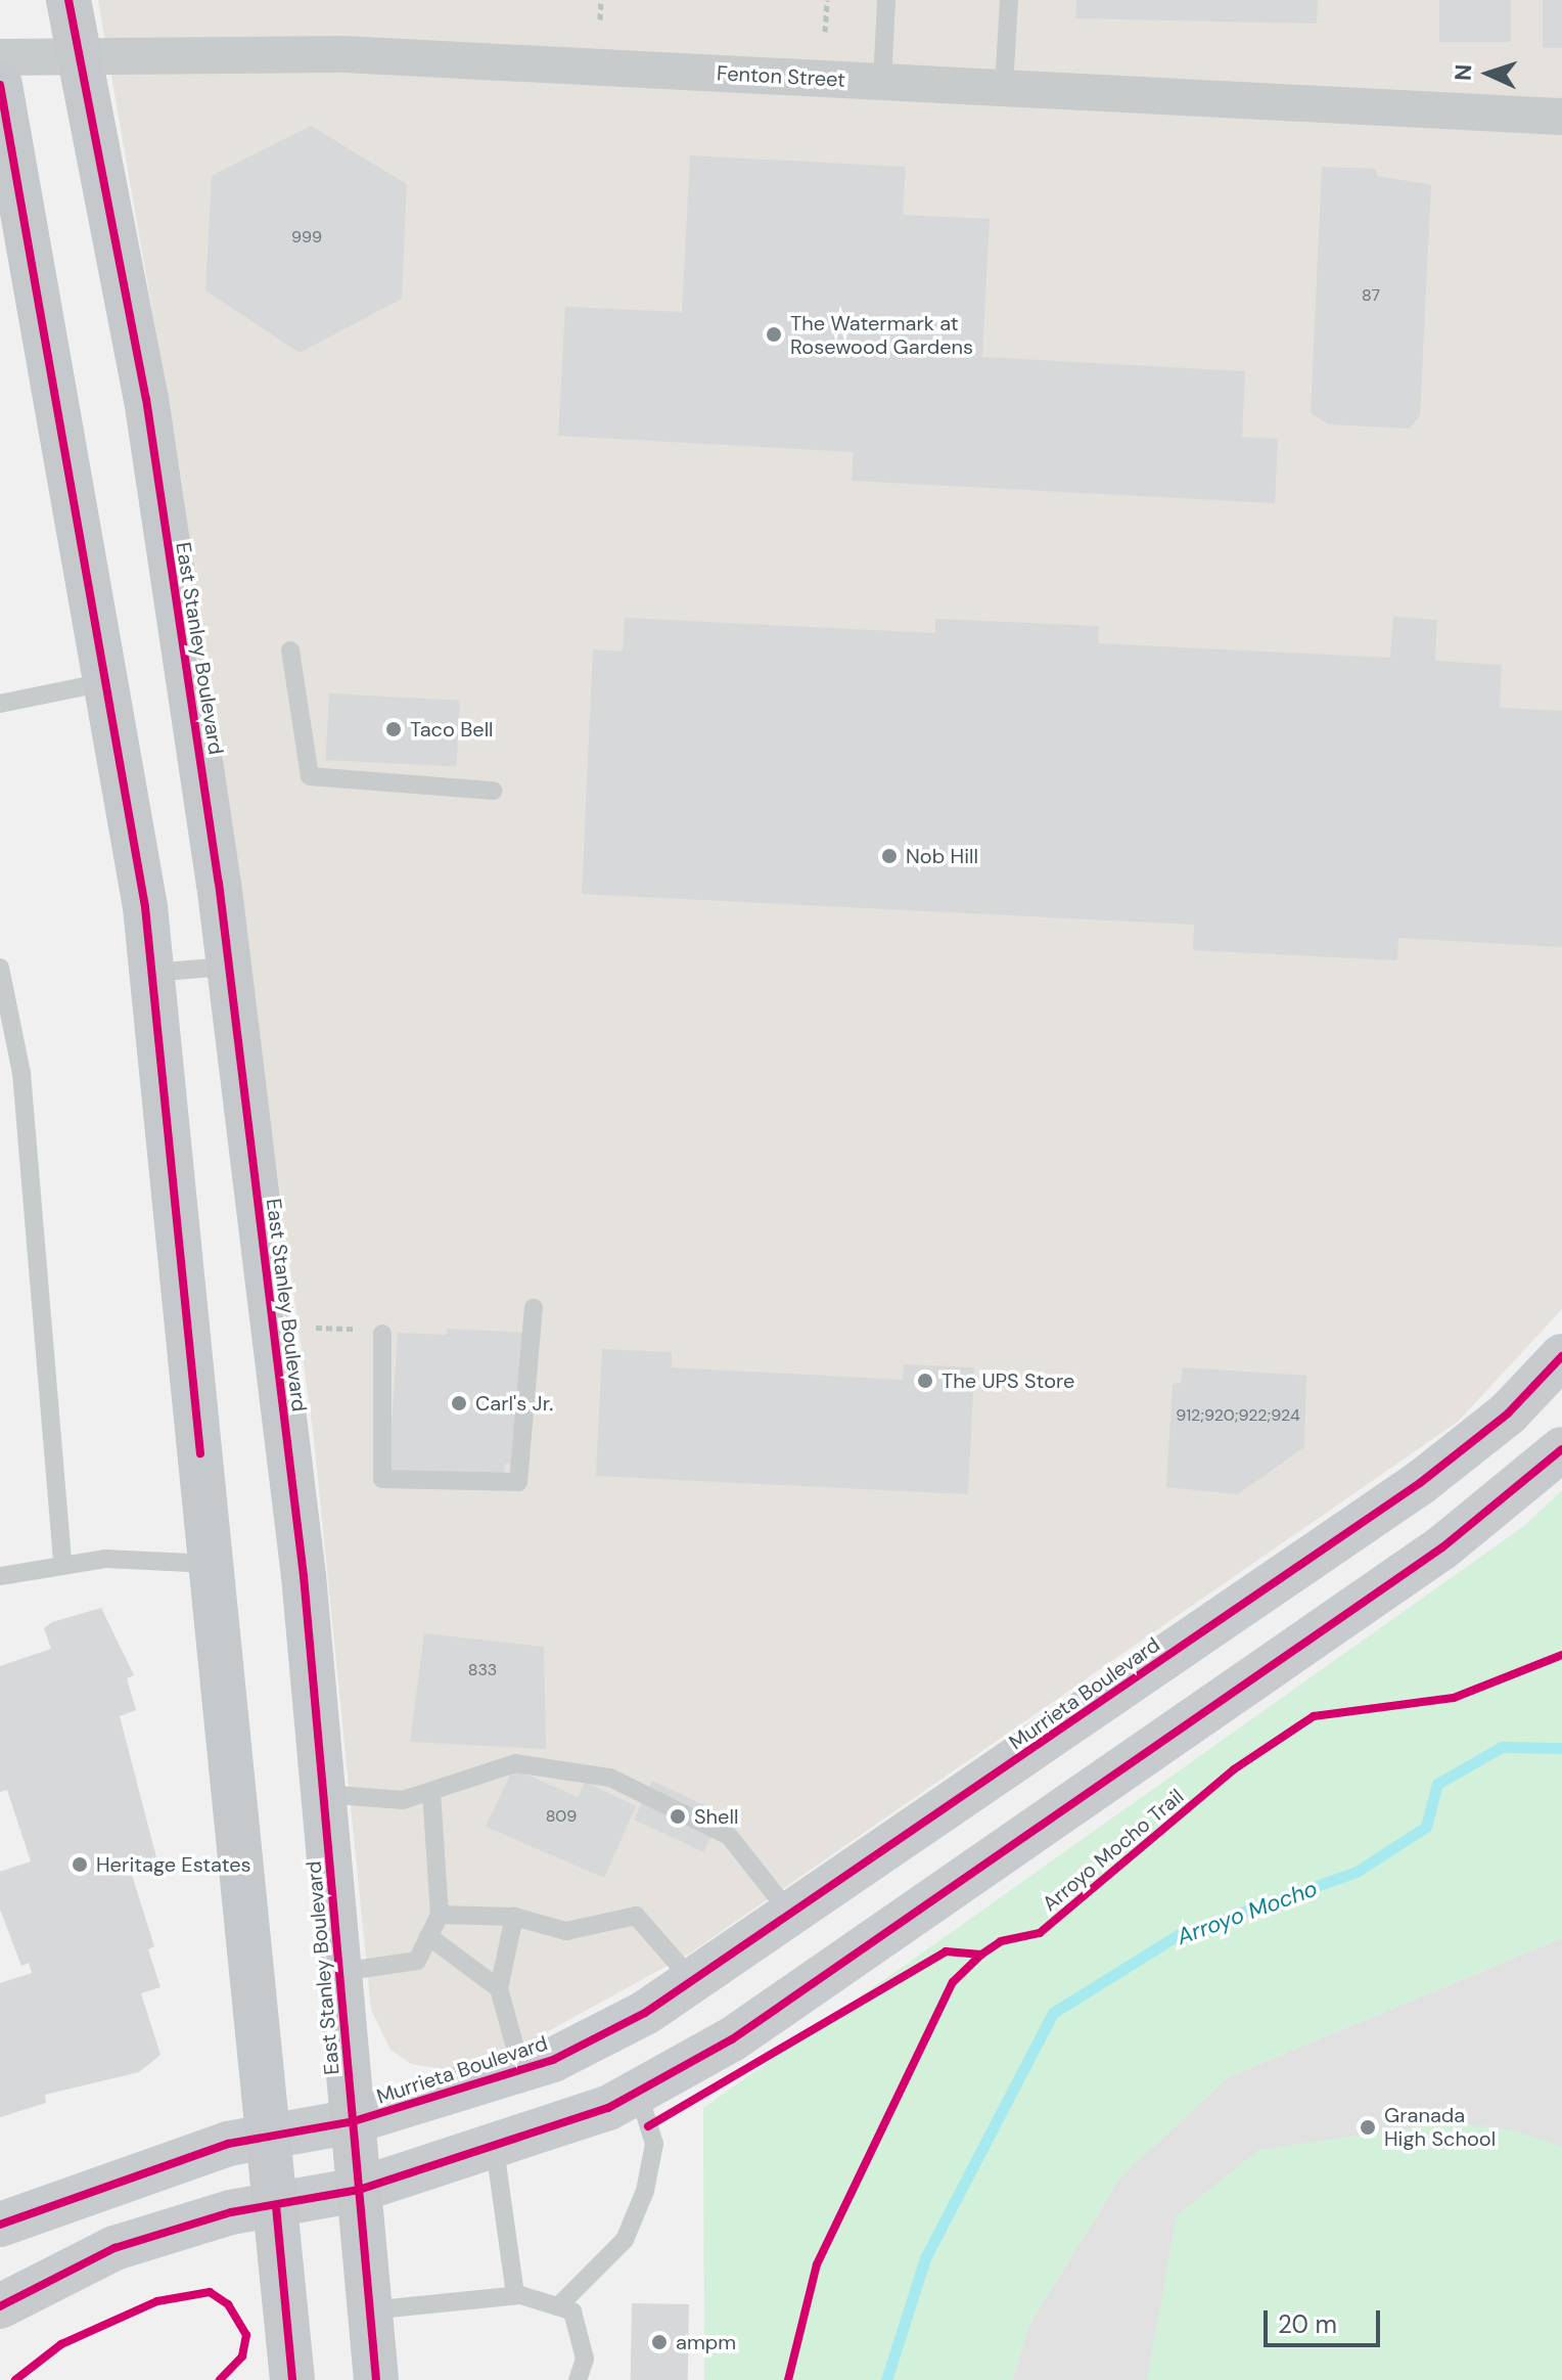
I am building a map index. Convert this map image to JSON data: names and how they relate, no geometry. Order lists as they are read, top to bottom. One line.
{"streets":{"main road":["East Stanley Boulevard","Murrieta Boulevard"],"street":["Fenton Street"],"cycle path":["Arroyo Mocho Trail"]},"crossings":[["Fenton Street","East Stanley Boulevard"],["East Stanley Boulevard","Murrieta Boulevard"]],"water":["Arroyo Mocho"],"places":["The Watermark at Rosewood Gardens","Taco Bell","Nob Hill","The UPS Store","Carl's Jr.","Shell","Heritage Estates","Granada High School","ampm"],"house_numbers":["999","87","912;920;922;924","833","809"],"scale_bar":"20 m","north":"left"}
